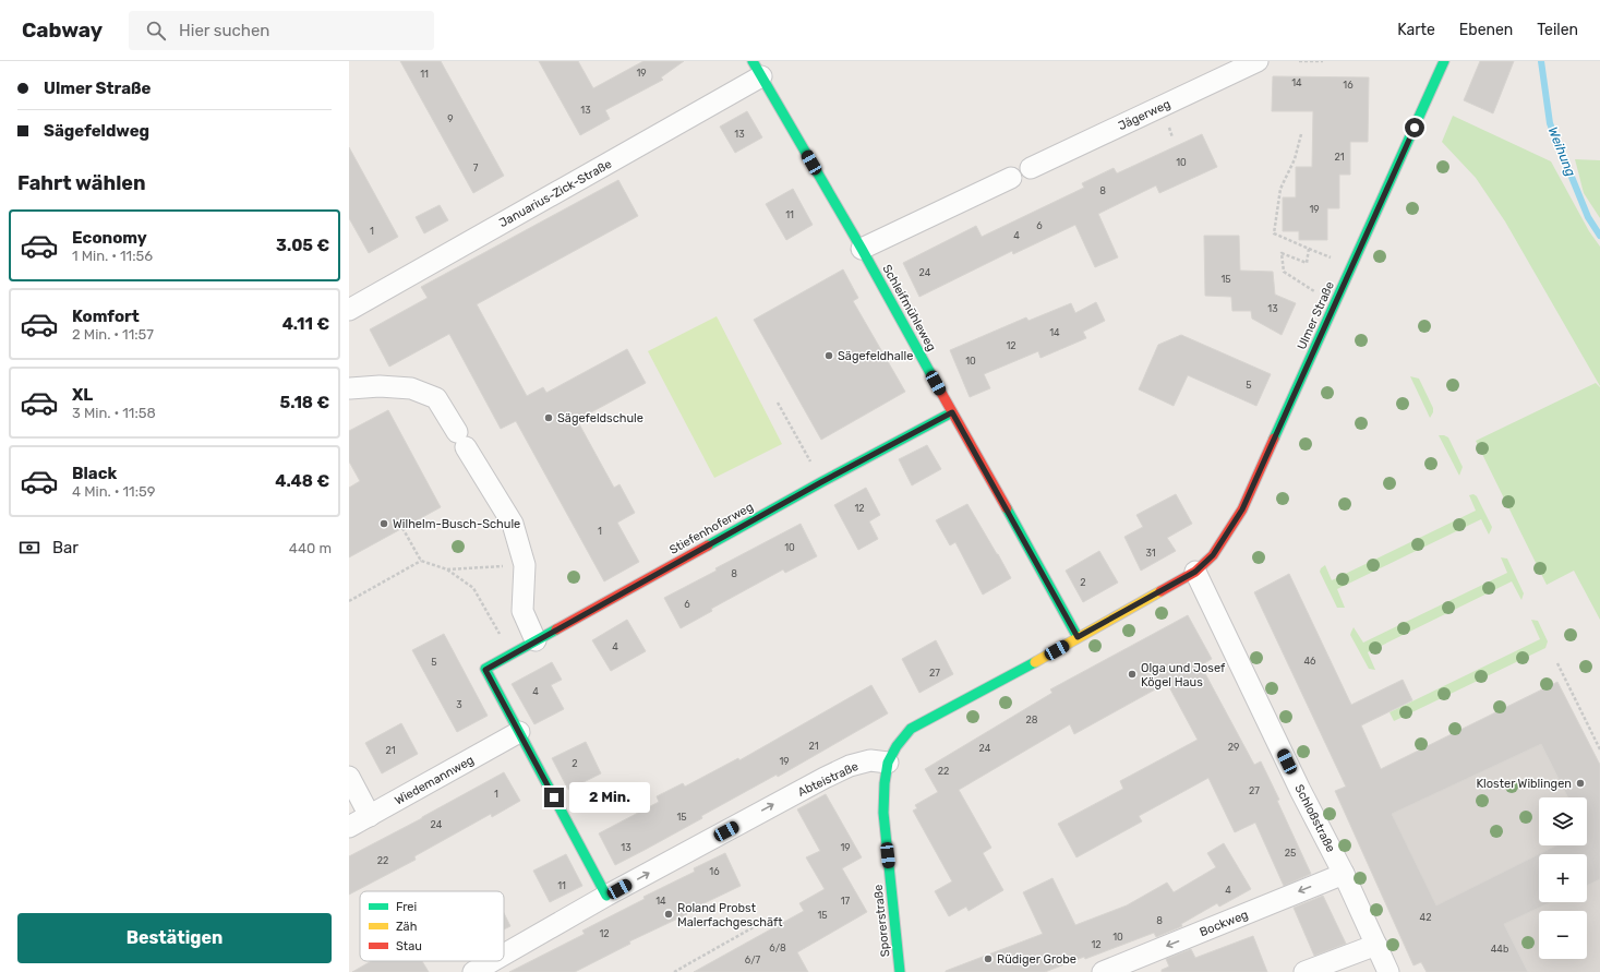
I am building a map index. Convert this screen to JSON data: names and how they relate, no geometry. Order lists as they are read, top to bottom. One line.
{"streets":{"street":["Jägerweg","Januarius-Zick-Straße","Schleifmühleweg","Ulmer Straße","Stiefenhoferweg","Abteistraße","Wiedemannweg","Schloßstraße","Sporerstraße","Bockweg"]},"crossings":[["Januarius-Zick-Straße","Schleifmühleweg"],["Schleifmühleweg","Stiefenhoferweg"],["Ulmer Straße","Schloßstraße"],["Stiefenhoferweg","Wiedemannweg"],["Abteistraße","Sporerstraße"],["Schloßstraße","Bockweg"]],"one_way":["Abteistraße","Bockweg"],"water":["Weihung"],"places":["Sägefeldhalle","Sägefeldschule","Wilhelm-Busch-Schule","Olga und Josef Kögel Haus","Kloster Wiblingen","Roland Probst Malerfachgeschäft","Rüdiger Grobe"],"house_numbers":["19","11","14","16","13","9","13","21","10","7","8","19","11","6","1","4","24","15","13","14","12","10","5","12","1","10","31","8","2","6","4","46","5","27","4","3","28","21","29","24","21","19","2","22","27","1","15","24","13","19","25","22","16","11","4","14","17","15","42","8","12","10","12","6/8","44b","6/7"],"legend":["Frei","Zäh","Stau"],"page":{"header":"Cabway","search":"Hier suchen","nav":["Karte","Ebenen","Teilen"],"banner":["Ulmer Straße","Sägefeldweg"],"heading":"Fahrt wählen","list":[{"name":"Economy","note":"1 Min. · 11:56","value":"3.05 €"},{"name":"Komfort","note":"2 Min. · 11:57","value":"4.11 €"},{"name":"XL","note":"3 Min. · 11:58","value":"5.18 €"},{"name":"Black","note":"4 Min. · 11:59","value":"4.48 €"}],"pay":["Bar","440 m"],"bubble":"2 Min.","map_buttons":["+","−"],"buttons":"Bestätigen"}}
